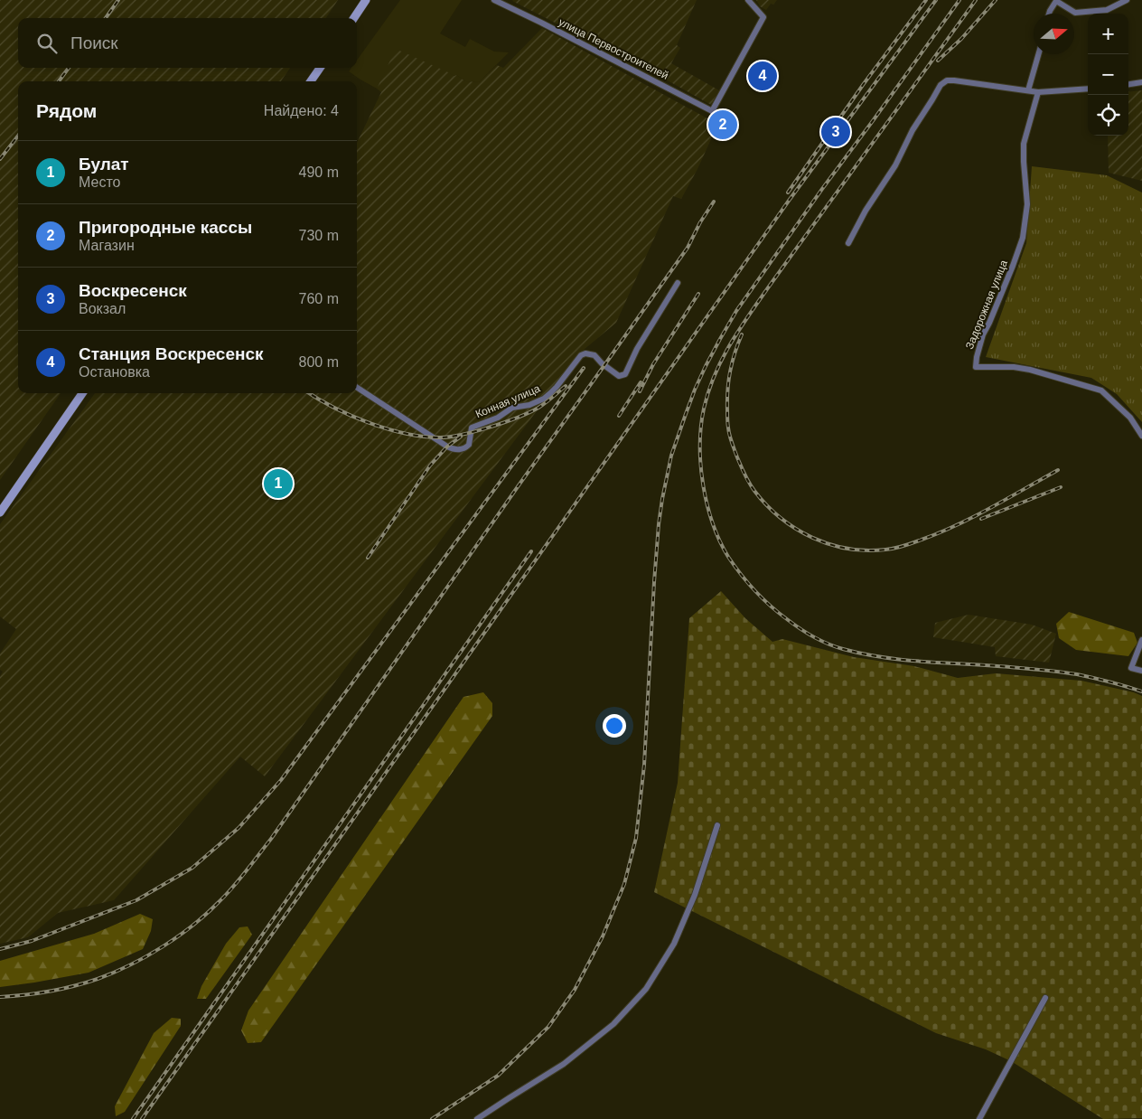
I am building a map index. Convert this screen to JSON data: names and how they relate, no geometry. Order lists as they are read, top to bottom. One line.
{"streets":{"street":["улица Первостроителей","Задорожная улица","Конная улица"]},"north":"right","page":{"map_buttons":["+","−"],"search":"Поиск","pins":["4","2","3","1"],"heading":["Рядом","Найдено: 4"],"list":[{"mark":"1","name":"Булат","note":"Место","value":"490 m"},{"mark":"2","name":"Пригородные кассы","note":"Магазин","value":"730 m"},{"mark":"3","name":"Воскресенск","note":"Вокзал","value":"760 m"},{"mark":"4","name":"Станция Воскресенск","note":"Остановка","value":"800 m"}]}}
